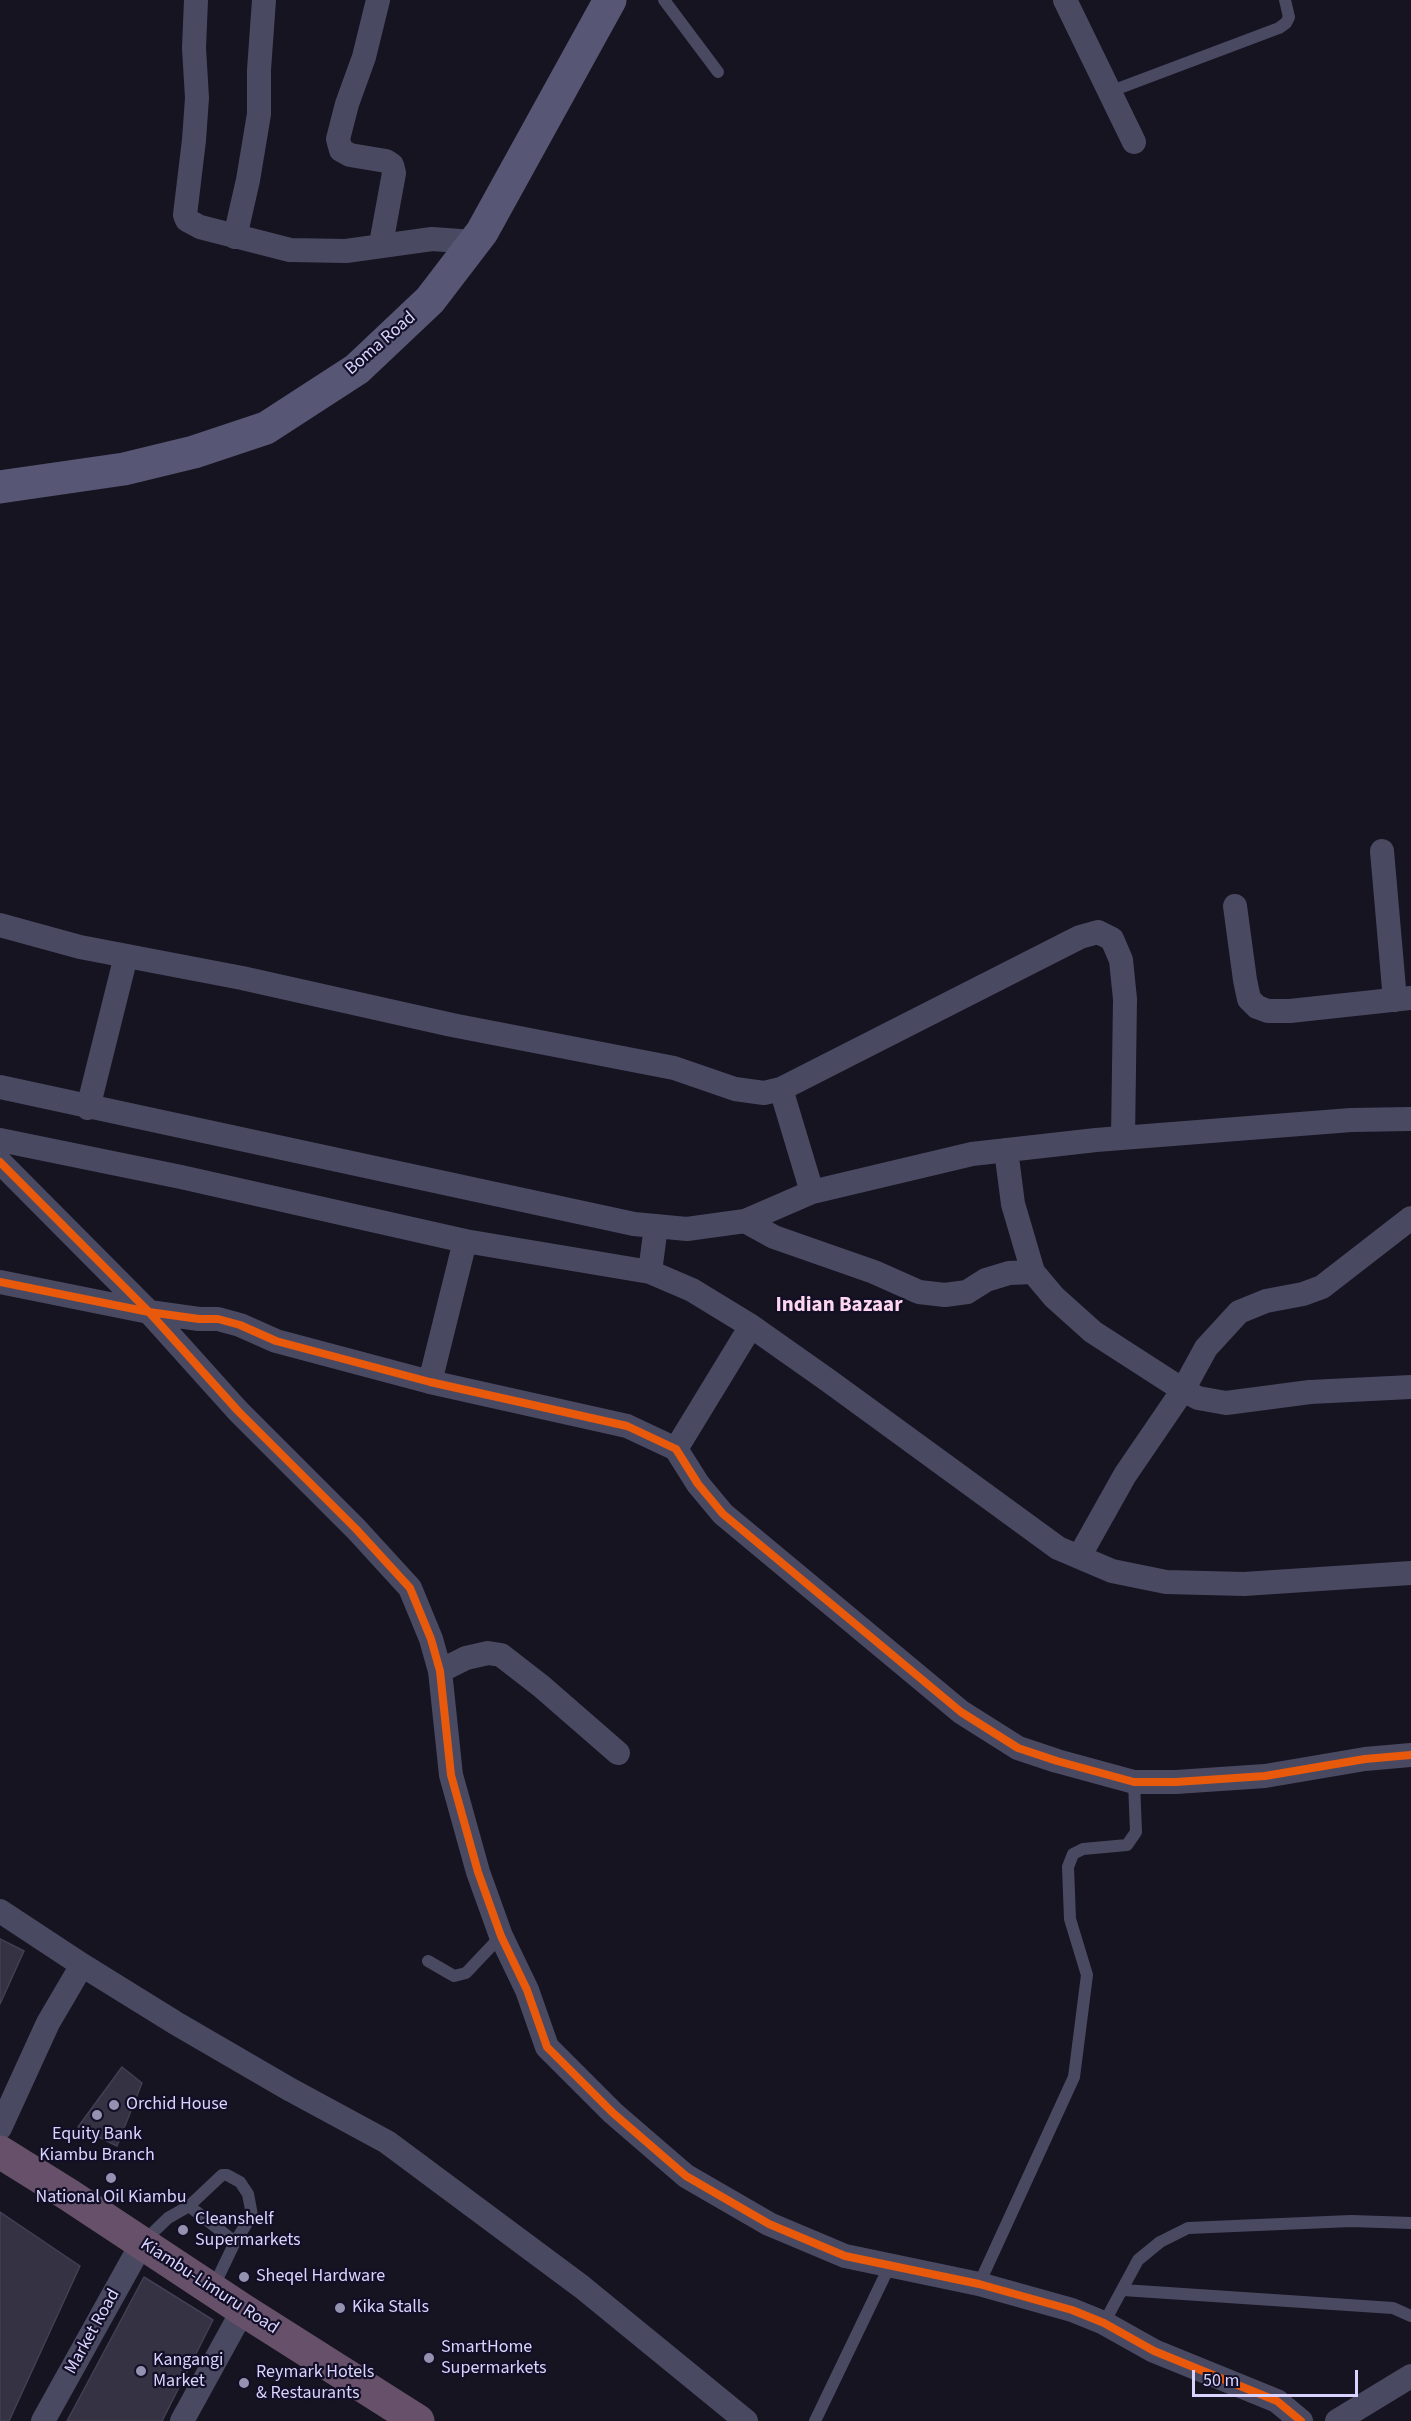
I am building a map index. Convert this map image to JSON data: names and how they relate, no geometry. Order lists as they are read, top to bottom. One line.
{"streets":{"highway":["Kiambu-Limuru Road"],"main road":["Boma Road"],"street":["Market Road"]},"crossings":[["Kiambu-Limuru Road","Market Road"]],"districts":["Indian Bazaar"],"places":["Orchid House","Equity Bank Kiambu Branch","National Oil Kiambu","Cleanshelf Supermarkets","Sheqel Hardware","Kika Stalls","SmartHome Supermarkets","Kangangi Market","Reymark Hotels & Restaurants"],"scale_bar":"50 m"}
